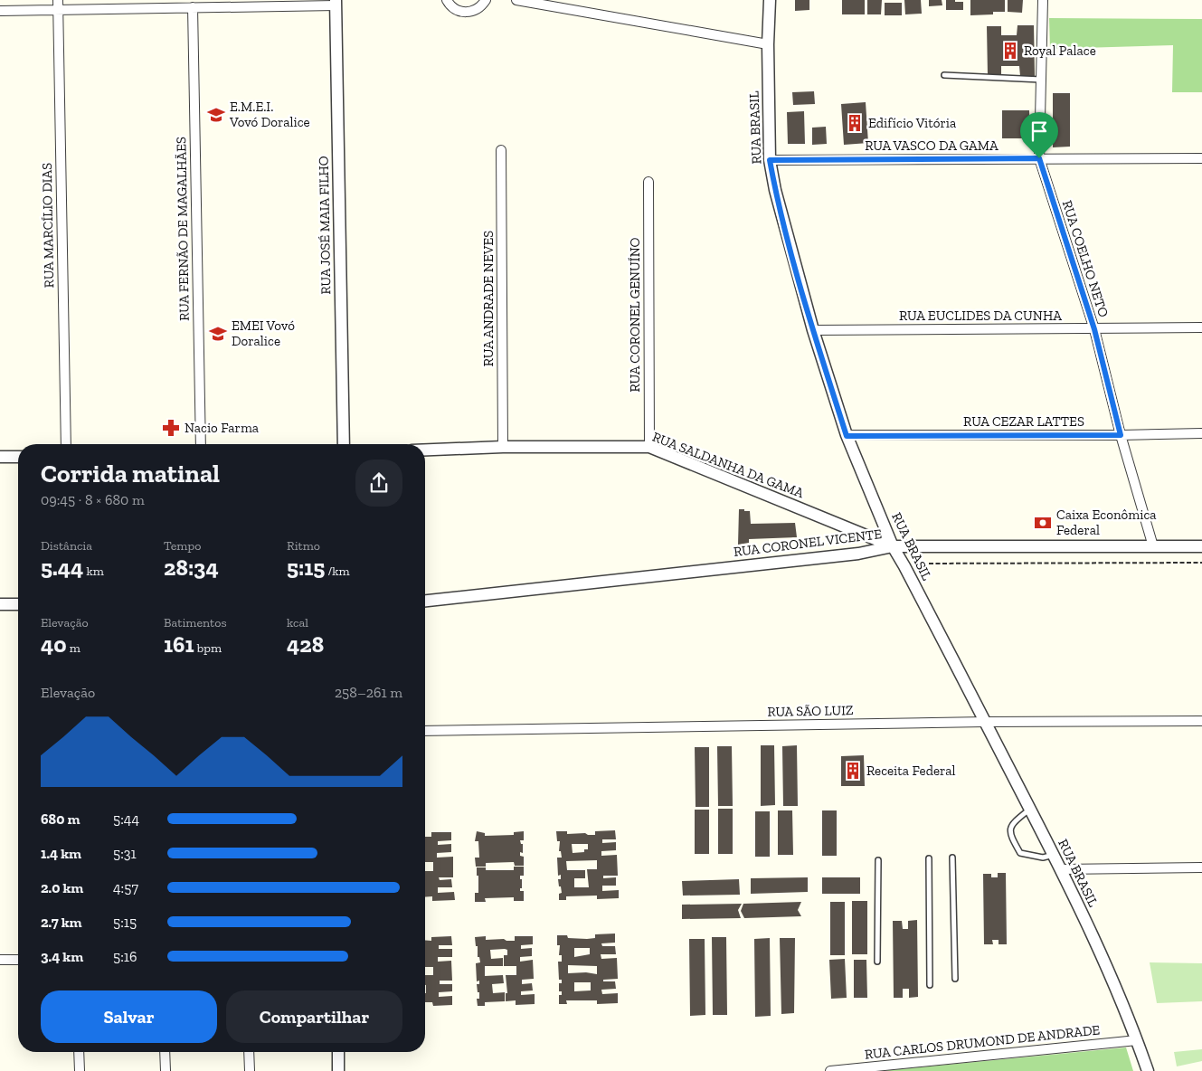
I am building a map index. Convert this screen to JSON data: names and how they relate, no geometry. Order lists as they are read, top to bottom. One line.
{"streets":{"street":["RUA BRASIL","RUA VASCO DA GAMA","RUA MARCÍLIO DIAS","RUA JOSÉ MAIA FILHO","RUA FERNÃO DE MAGALHÃES","RUA COELHO NETO","RUA ANDRADE NEVES","RUA CORONEL GENUÍNO","RUA EUCLIDES DA CUNHA","RUA CEZAR LATTES","RUA SALDANHA DA GAMA","RUA CORONEL VICENTE","RUA SÃO LUIZ","RUA CARLOS DRUMOND DE ANDRADE"]},"crossings":[["RUA BRASIL","RUA VASCO DA GAMA"],["RUA BRASIL","RUA EUCLIDES DA CUNHA"],["RUA BRASIL","RUA CEZAR LATTES"],["RUA BRASIL","RUA SALDANHA DA GAMA"],["RUA BRASIL","RUA CORONEL VICENTE"],["RUA BRASIL","RUA SÃO LUIZ"],["RUA BRASIL","RUA CARLOS DRUMOND DE ANDRADE"],["RUA VASCO DA GAMA","RUA COELHO NETO"],["RUA COELHO NETO","RUA EUCLIDES DA CUNHA"],["RUA COELHO NETO","RUA CEZAR LATTES"],["RUA COELHO NETO","RUA CORONEL VICENTE"],["RUA ANDRADE NEVES","RUA SALDANHA DA GAMA"],["RUA CORONEL GENUÍNO","RUA SALDANHA DA GAMA"],["RUA SALDANHA DA GAMA","RUA CORONEL VICENTE"]],"places":{"building":["Royal Palace","Edifício Vitória","Receita Federal"],"school or university":["E.M.E.I. Vovó Doralice","EMEI Vovó Doralice"],"pharmacy":["Nacio Farma"],"bank":["Caixa Econômica Federal"]},"page":{"heading":["Corrida matinal","09:45 · 8 × 680 m"],"stats":[["Distância","5.44 km"],["Tempo","28:34"],["Ritmo","5:15 /km"],["Elevação","40 m"],["Batimentos","161 bpm"],["kcal","428"]],"chart":["Elevação","258–261 m"],"list":[{"name":"680 m","note":"5:44"},{"name":"1.4 km","note":"5:31"},{"name":"2.0 km","note":"4:57"},{"name":"2.7 km","note":"5:15"},{"name":"3.4 km","note":"5:16"}],"buttons":["Salvar","Compartilhar"]}}
